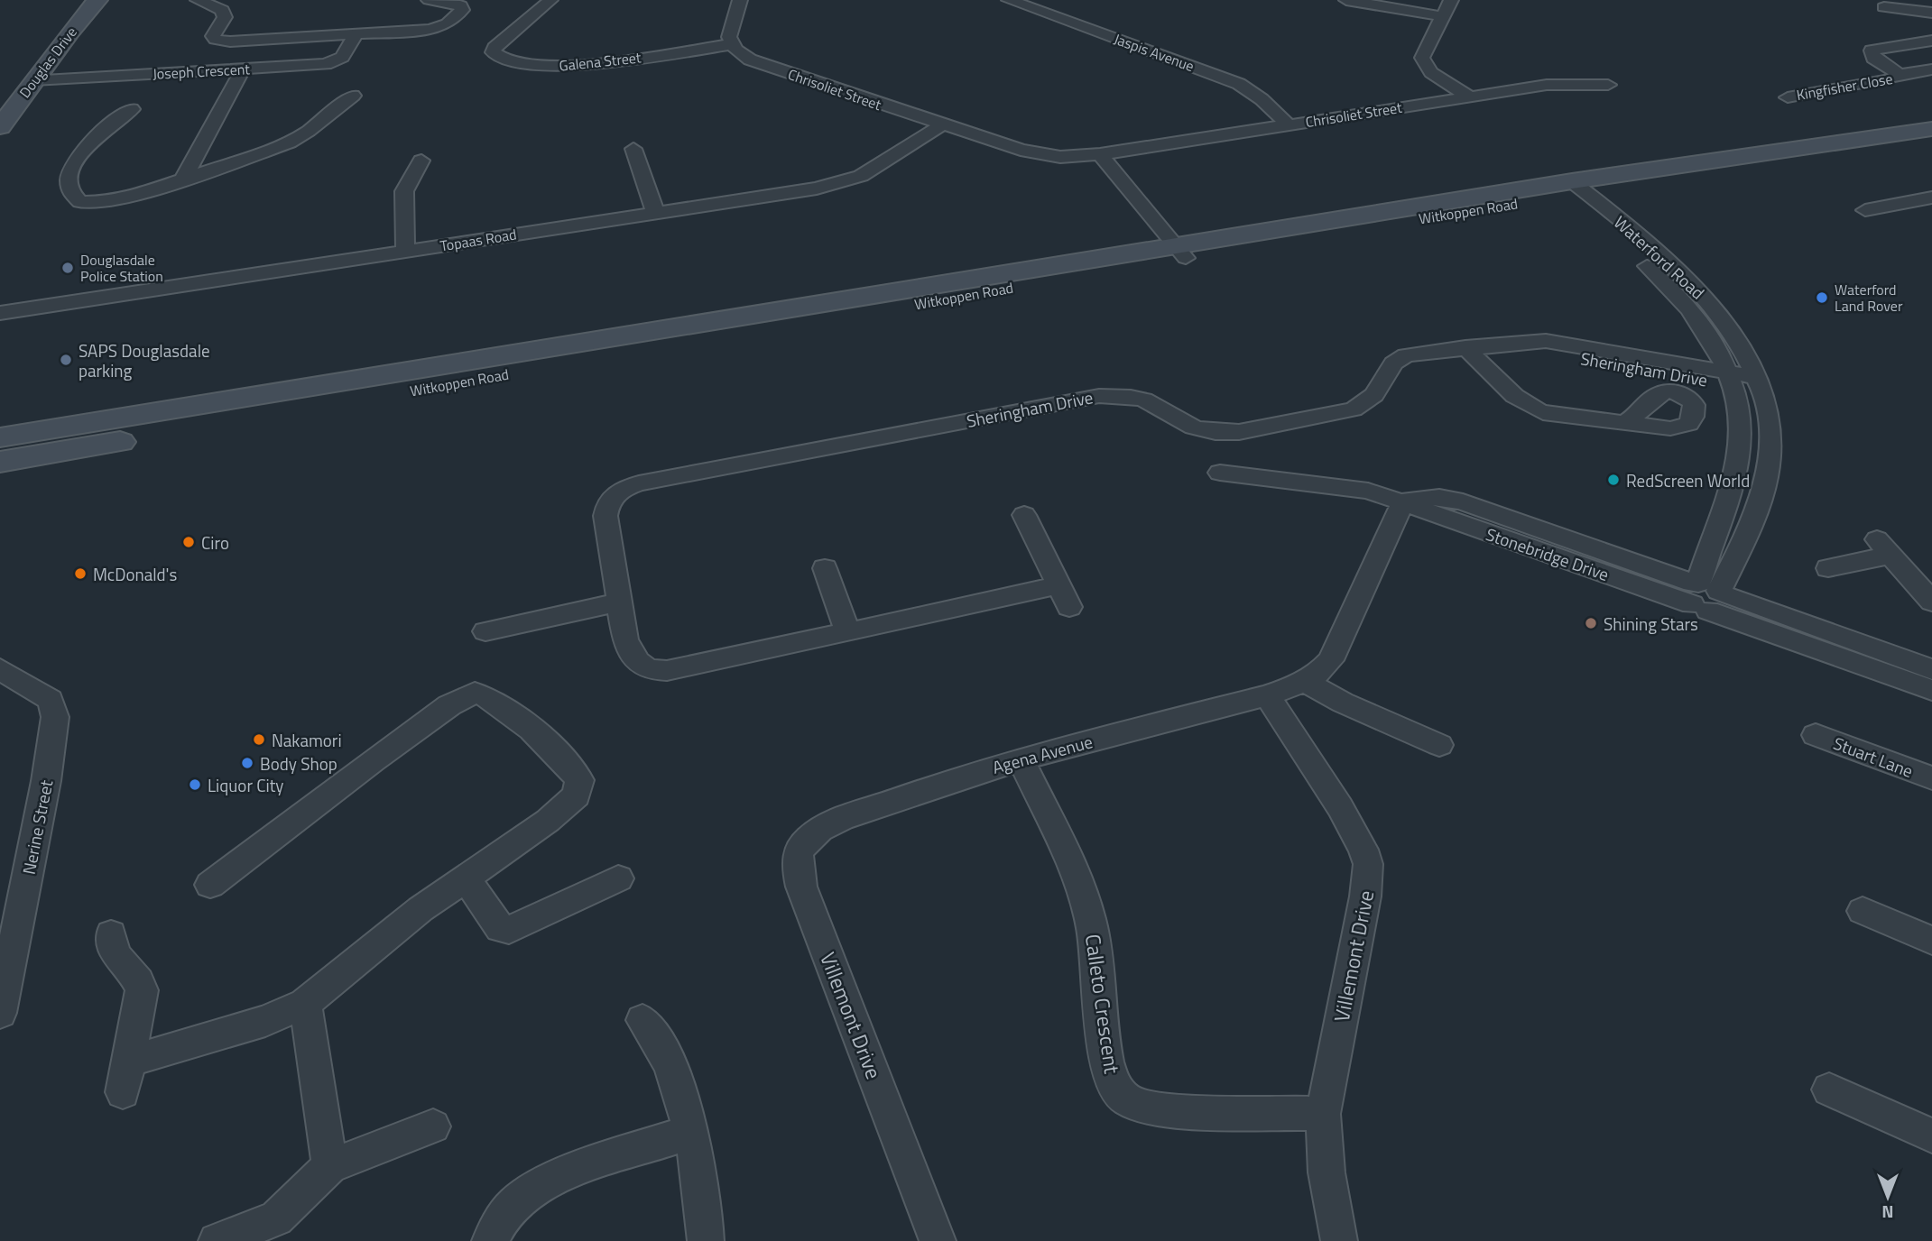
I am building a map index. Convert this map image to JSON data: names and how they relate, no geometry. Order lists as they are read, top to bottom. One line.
{"streets":{"main road":["Douglas Drive","Witkoppen Road"],"street":["Jaspis Avenue","Galena Street","Joseph Crescent","Kingfisher Close","Chrisoliet Street","Topaas Road","Waterford Road","Sheringham Drive","Stonebridge Drive","Agena Avenue","Stuart Lane","Nerine Street","Villemont Drive","Calleto Crescent"]},"crossings":[["Jaspis Avenue","Chrisoliet Street"],["Galena Street","Chrisoliet Street"],["Douglas Drive","Joseph Crescent"],["Chrisoliet Street","Topaas Road"],["Witkoppen Road","Waterford Road"],["Waterford Road","Sheringham Drive"],["Waterford Road","Stonebridge Drive"],["Stonebridge Drive","Agena Avenue"],["Agena Avenue","Villemont Drive"],["Agena Avenue","Calleto Crescent"],["Villemont Drive","Calleto Crescent"]],"places":["Douglasdale Police Station","Waterford Land Rover","SAPS Douglasdale parking","RedScreen World","Ciro","McDonald's","Shining Stars","Nakamori","Body Shop","Liquor City"],"north":"bottom"}
